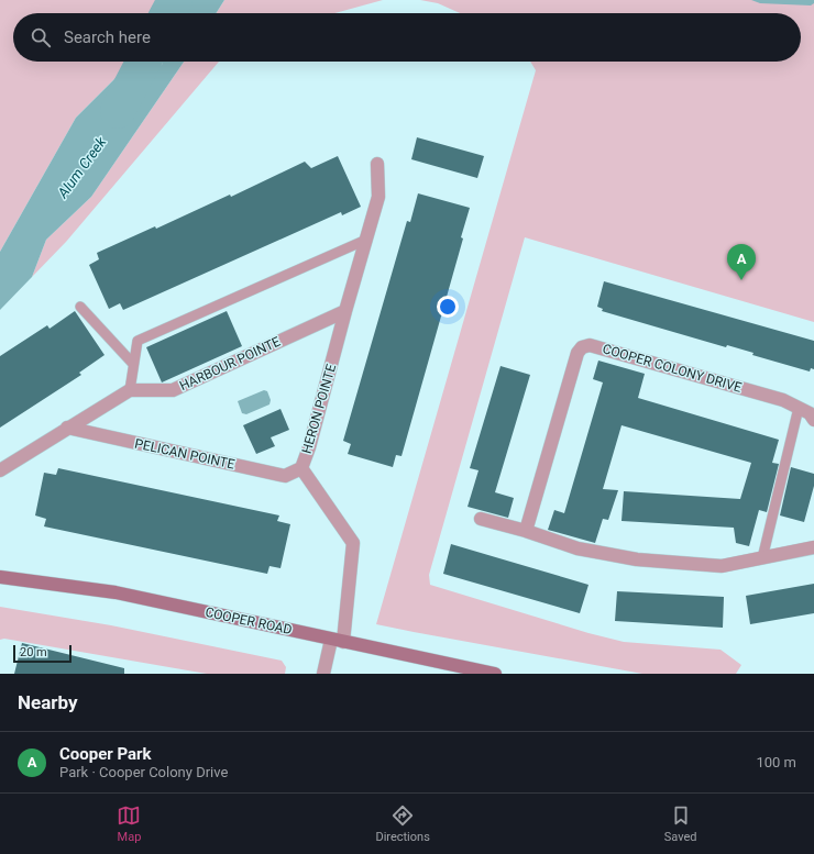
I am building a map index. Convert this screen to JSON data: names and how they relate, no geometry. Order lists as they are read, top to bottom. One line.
{"streets":{"street":["HARBOUR POINTE","COOPER COLONY DRIVE","HERON POINTE","PELICAN POINTE","COOPER ROAD"]},"crossings":[["HARBOUR POINTE","HERON POINTE"],["HERON POINTE","PELICAN POINTE"],["HERON POINTE","COOPER ROAD"]],"water":["Alum Creek"],"scale_bar":"20 m","page":{"search":"Search here","pins":"A","scale":"20 m","heading":"Nearby","list":[{"mark":"A","name":"Cooper Park","note":"Park · Cooper Colony Drive","value":"100 m"}],"nav":["Map","Directions","Saved"]}}
